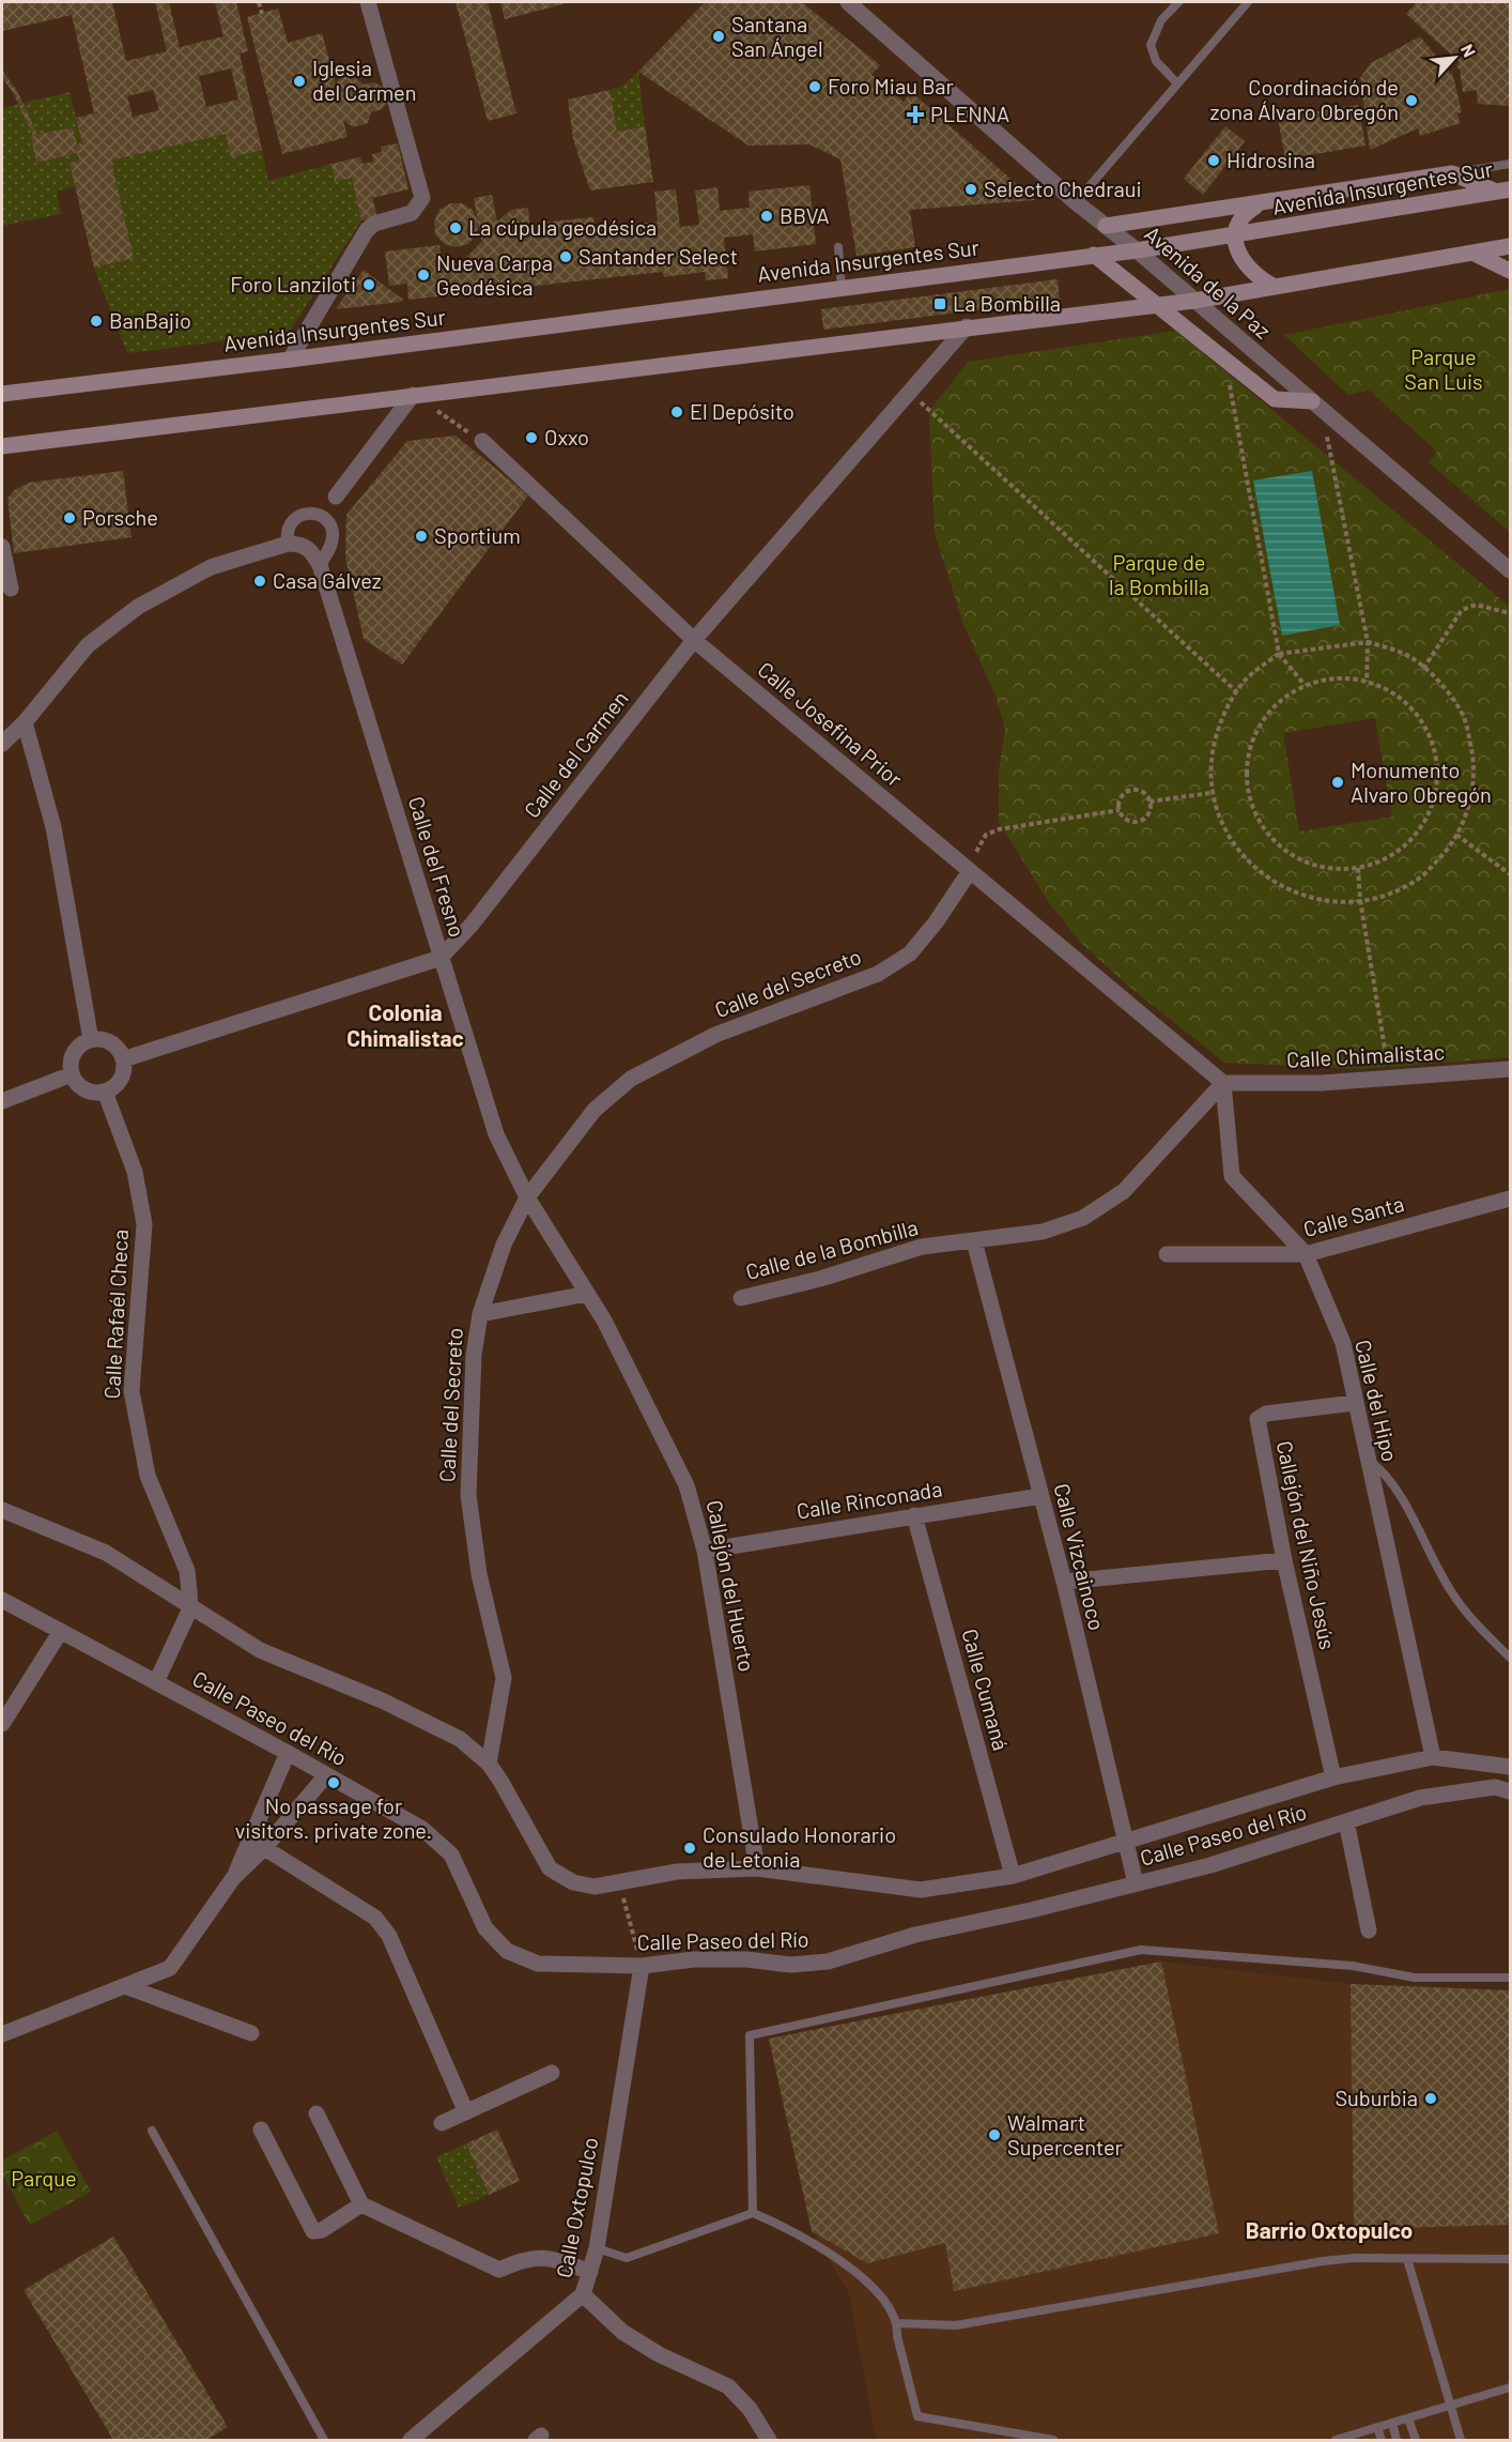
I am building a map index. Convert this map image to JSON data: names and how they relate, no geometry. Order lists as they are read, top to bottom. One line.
{"streets":{"main road":["Avenida Insurgentes Sur"],"street":["Avenida de la Paz","Calle Josefina Prior","Calle del Carmen","Calle del Fresno","Calle del Secreto","Calle Chimalistac","Calle Santa","Calle de la Bombilla","Calle Rafaél Checa","Calle del Hipo","Calle Rinconada","Callejón del Niño Jesús","Calle Vizcainoco","Callejón del Huerto","Calle Cumaná","Calle Paseo del Río","Calle Oxtopulco"]},"crossings":[["Avenida Insurgentes Sur","Avenida de la Paz"],["Calle Josefina Prior","Calle del Carmen"],["Calle Josefina Prior","Calle del Secreto"],["Calle Josefina Prior","Calle Chimalistac"],["Calle Josefina Prior","Calle de la Bombilla"],["Calle Josefina Prior","Calle del Hipo"],["Calle del Carmen","Calle del Fresno"],["Calle del Fresno","Calle del Secreto"],["Calle del Fresno","Callejón del Huerto"],["Calle del Secreto","Callejón del Huerto"],["Calle del Secreto","Calle Paseo del Río"],["Calle Chimalistac","Calle de la Bombilla"],["Calle Chimalistac","Calle del Hipo"],["Calle Santa","Calle del Hipo"],["Calle de la Bombilla","Calle del Hipo"],["Calle de la Bombilla","Calle Vizcainoco"],["Calle Rafaél Checa","Calle Paseo del Río"],["Calle del Hipo","Callejón del Niño Jesús"],["Calle del Hipo","Calle Paseo del Río"],["Calle Rinconada","Calle Vizcainoco"],["Calle Rinconada","Callejón del Huerto"],["Calle Rinconada","Calle Cumaná"],["Callejón del Niño Jesús","Calle Paseo del Río"],["Calle Vizcainoco","Calle Paseo del Río"],["Callejón del Huerto","Calle Paseo del Río"],["Calle Cumaná","Calle Paseo del Río"],["Calle Paseo del Río","Calle Oxtopulco"]],"districts":["Colonia Chimalistac","Barrio Oxtopulco"],"parks":["Parque San Luis","Parque de la Bombilla","Parque"],"places":{"other":["Santana San Ángel","Iglesia del Carmen","Foro Miau Bar","Coordinación de zona Álvaro Obregón","Hidrosina","Selecto Chedraui","BBVA","La cúpula geodésica","Santander Select","Nueva Carpa Geodésica","Foro Lanziloti","BanBajio","El Depósito","Oxxo","Porsche","Sportium","Casa Gálvez","Monumento Alvaro Obregón","No passage for visitors. private zone.","Consulado Honorario de Letonia","Suburbia","Walmart Supercenter"],"health":["PLENNA"],"transit":["La Bombilla"]},"north":"top right"}
